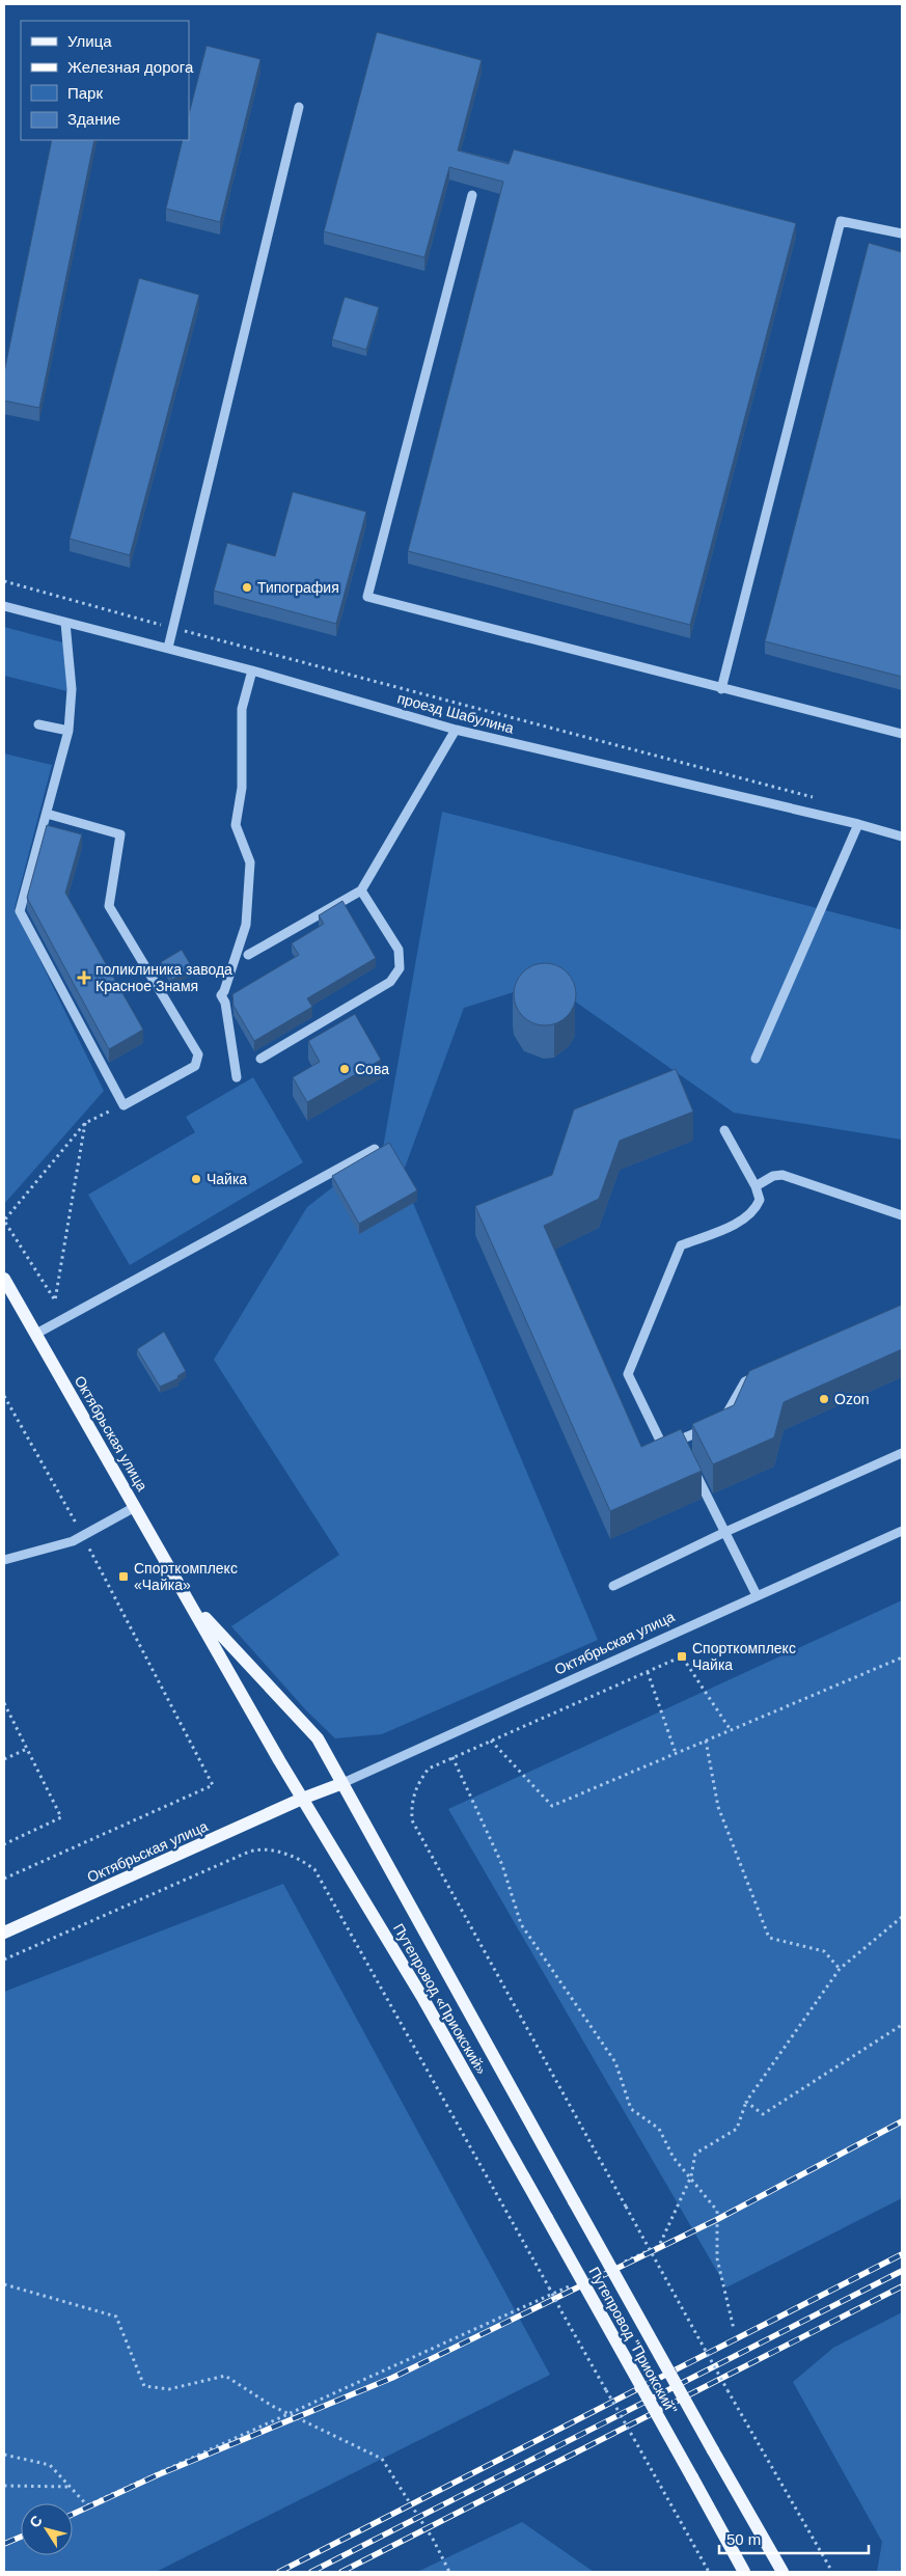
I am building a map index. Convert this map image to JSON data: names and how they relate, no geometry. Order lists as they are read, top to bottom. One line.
{"streets":{"main road":["Октябрьская улица","Путепровод «Приокский»","Путепровод \"Приокский\""],"street":["проезд Шабулина"]},"crossings":[["Октябрьская улица","Путепровод «Приокский»"],["Путепровод «Приокский»","Путепровод \"Приокский\""]],"places":{"other":["Типография","Сова","Чайка","Ozon"],"health":["поликлиника завода Красное Знамя"],"transit":["Спорткомплекс «Чайка»","Спорткомплекс Чайка"]},"legend":["Улица","Железная дорога","Парк","Здание"],"scale_bar":"50 m","north":"top left"}
